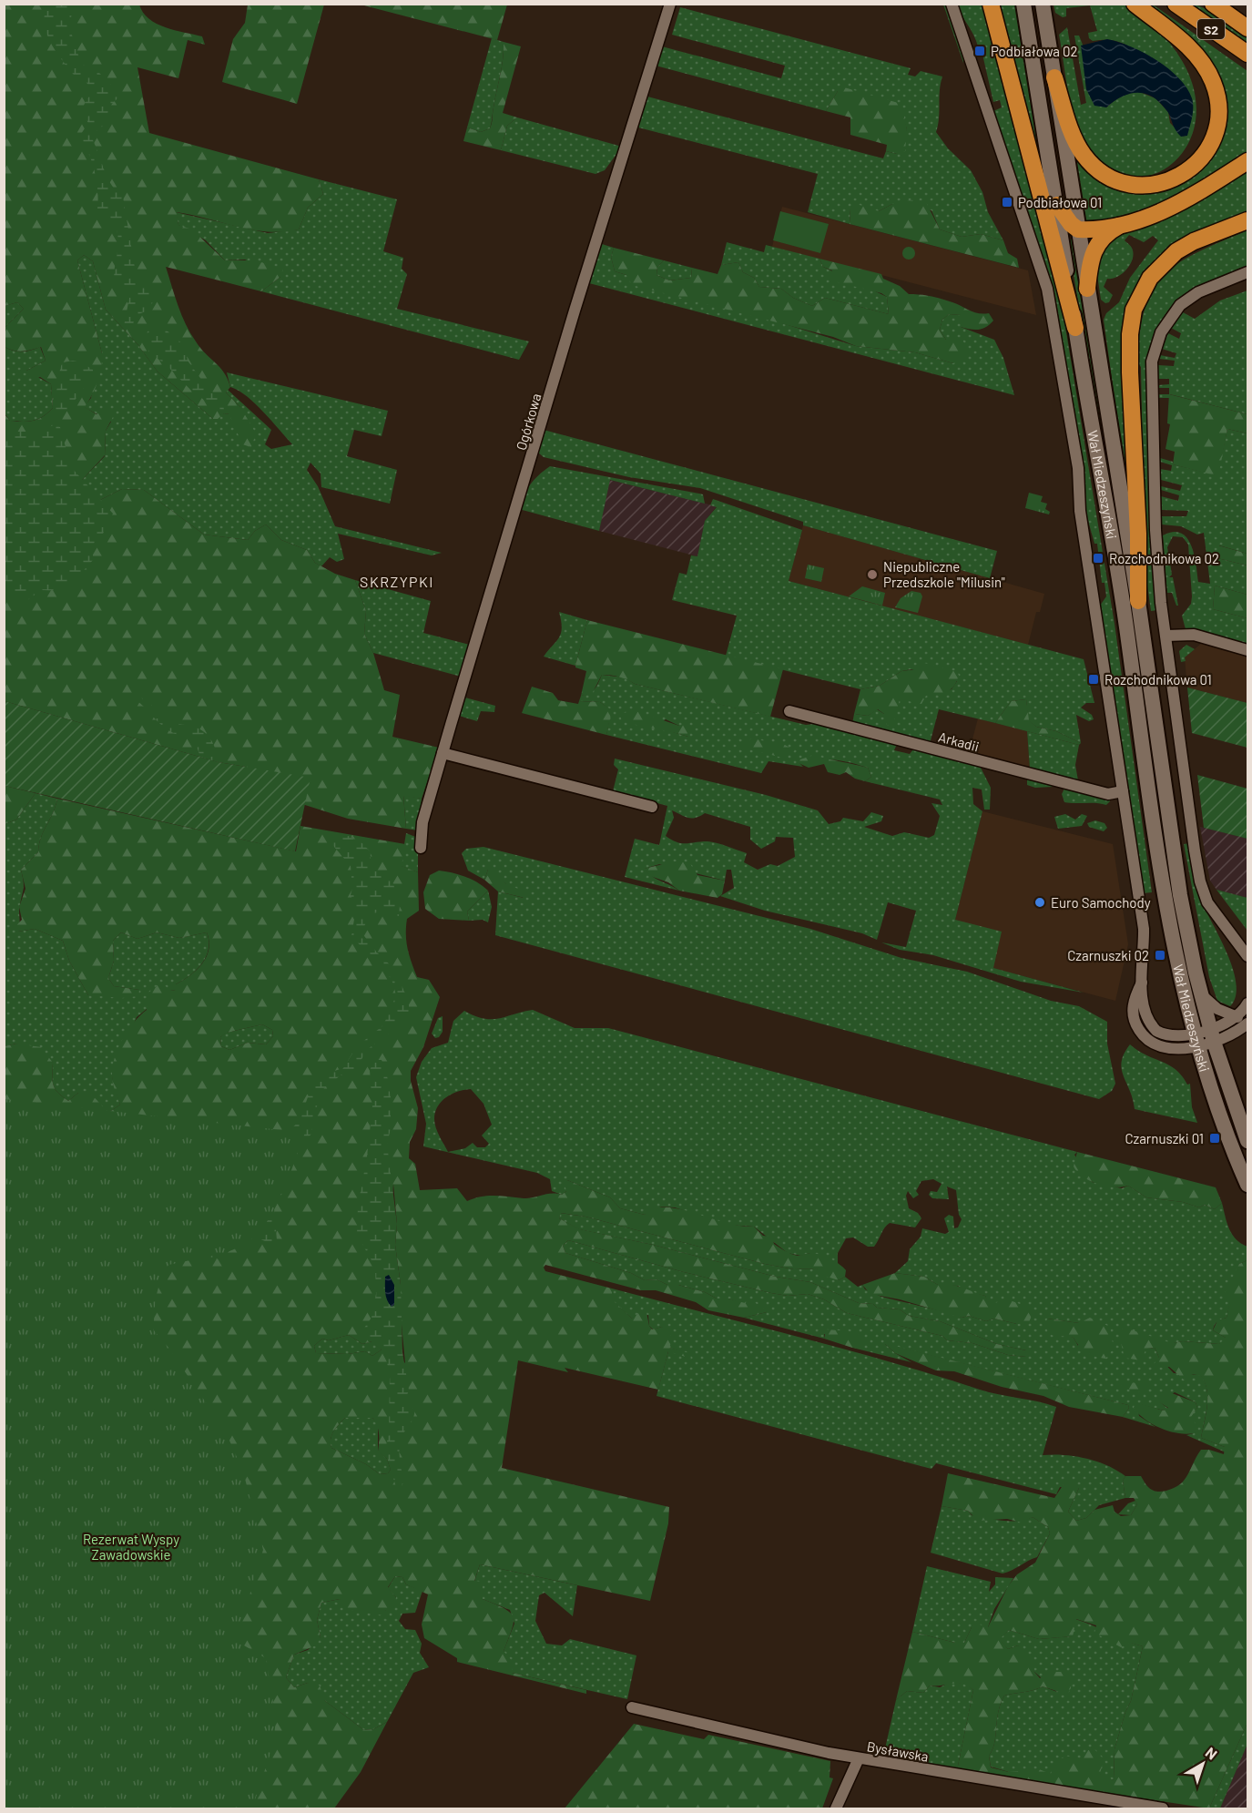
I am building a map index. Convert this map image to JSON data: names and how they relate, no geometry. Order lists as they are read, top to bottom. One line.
{"streets":{"highway":["S2"],"main road":["Wał Miedzeszyński"],"street":["Ogórkowa","Arkadii","Bysławska"]},"crossings":[["Wał Miedzeszyński","Arkadii"]],"districts":["SKRZYPKI"],"parks":["Rezerwat Wyspy Zawadowskie"],"places":{"transit":["Podbiałowa 02","Podbiałowa 01","Rozchodnikowa 02","Rozchodnikowa 01","Czarnuszki 02","Czarnuszki 01"],"other":["Niepubliczne Przedszkole \"Milusin\"","Euro Samochody"]},"north":"top right"}
